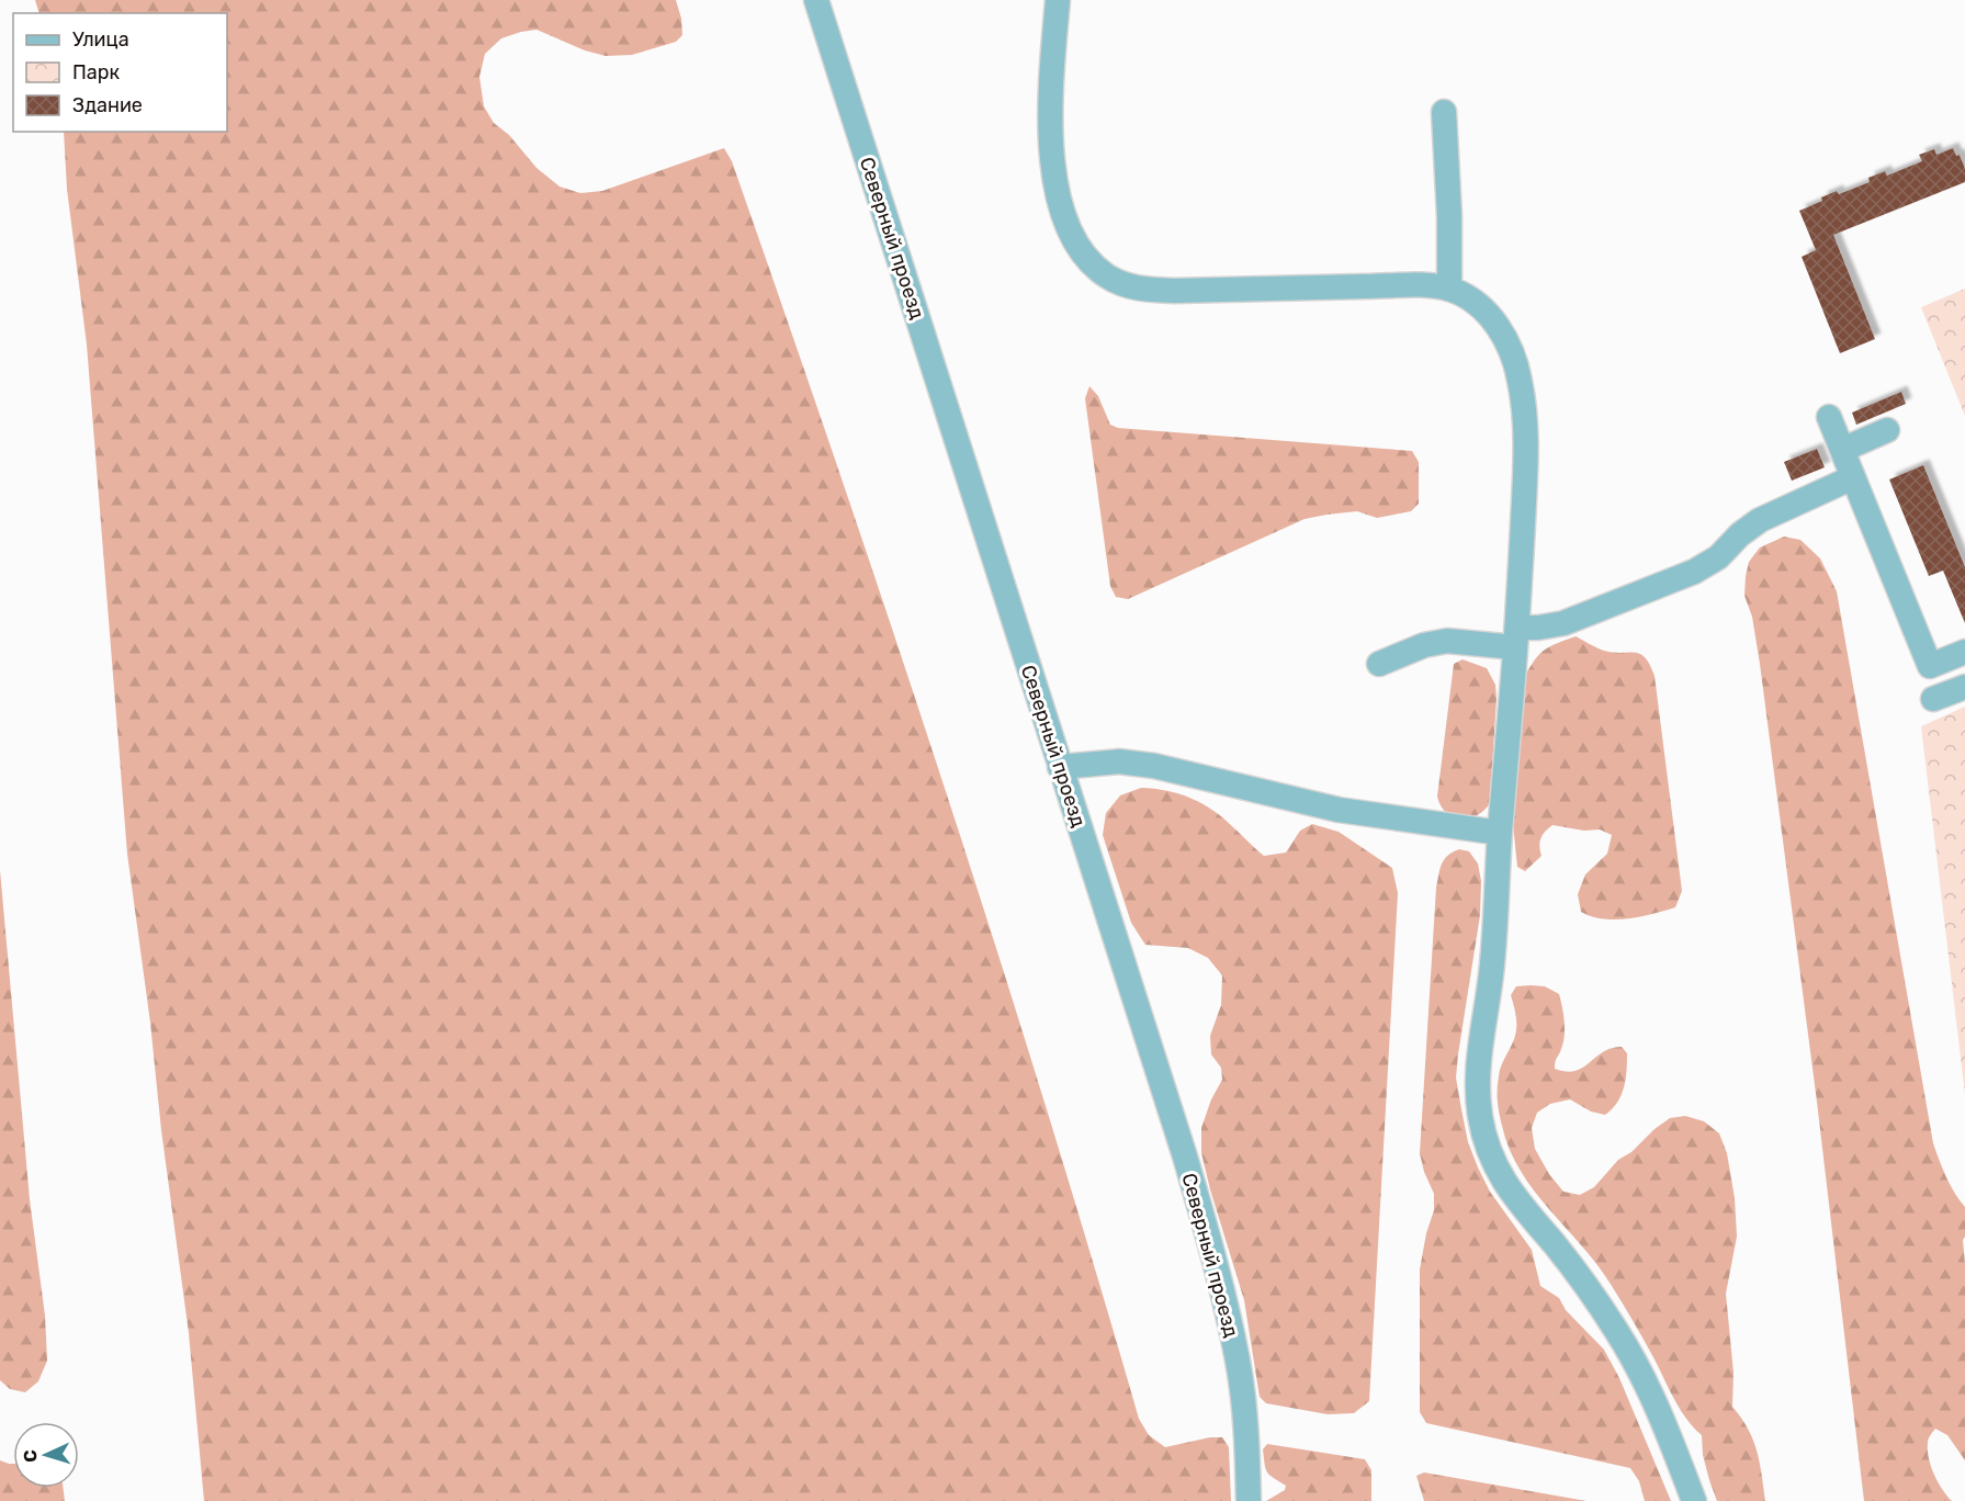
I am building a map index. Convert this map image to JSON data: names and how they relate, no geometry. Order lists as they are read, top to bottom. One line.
{"streets":{"street":["Северный проезд"]},"legend":["Улица","Парк","Здание"],"north":"left"}
